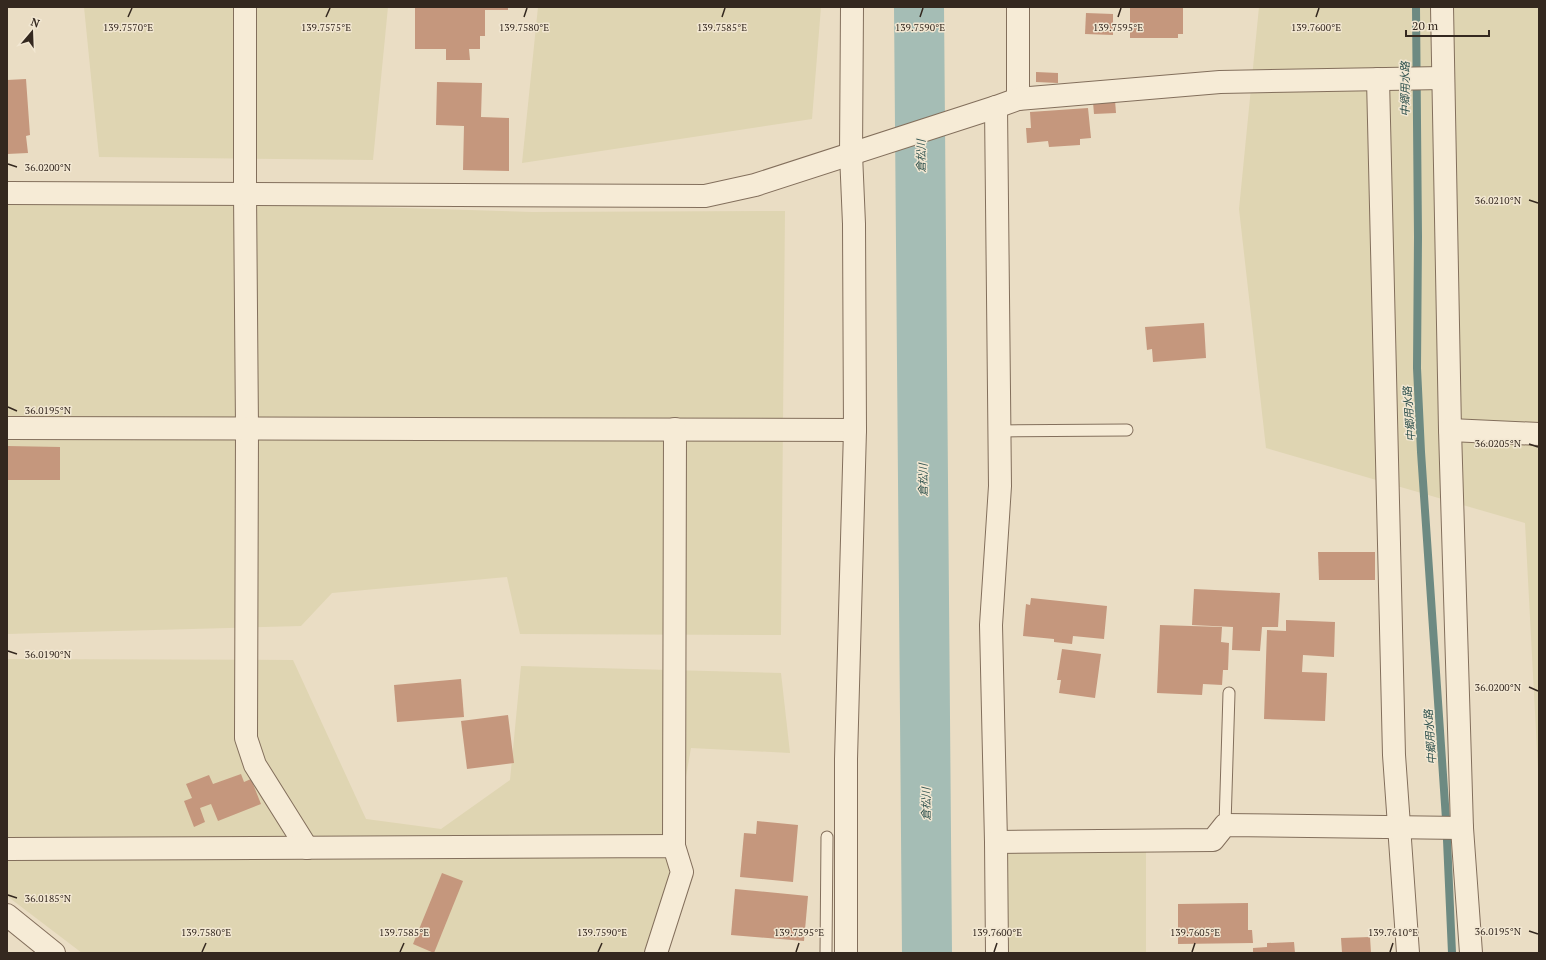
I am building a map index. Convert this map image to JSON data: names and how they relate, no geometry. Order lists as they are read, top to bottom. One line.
{"water":["中郷用水路","倉松川"],"scale_bar":"20 m","north":"top","coordinates":["139.7580°E","139.7585°E","139.7590°E","139.7595°E","139.7570°E","139.7575°E","139.7600°E","36.0200°N","36.0210°N","36.0195°N","36.0205°N","36.0190°N","36.0185°N","139.7605°E","139.7610°E"]}
